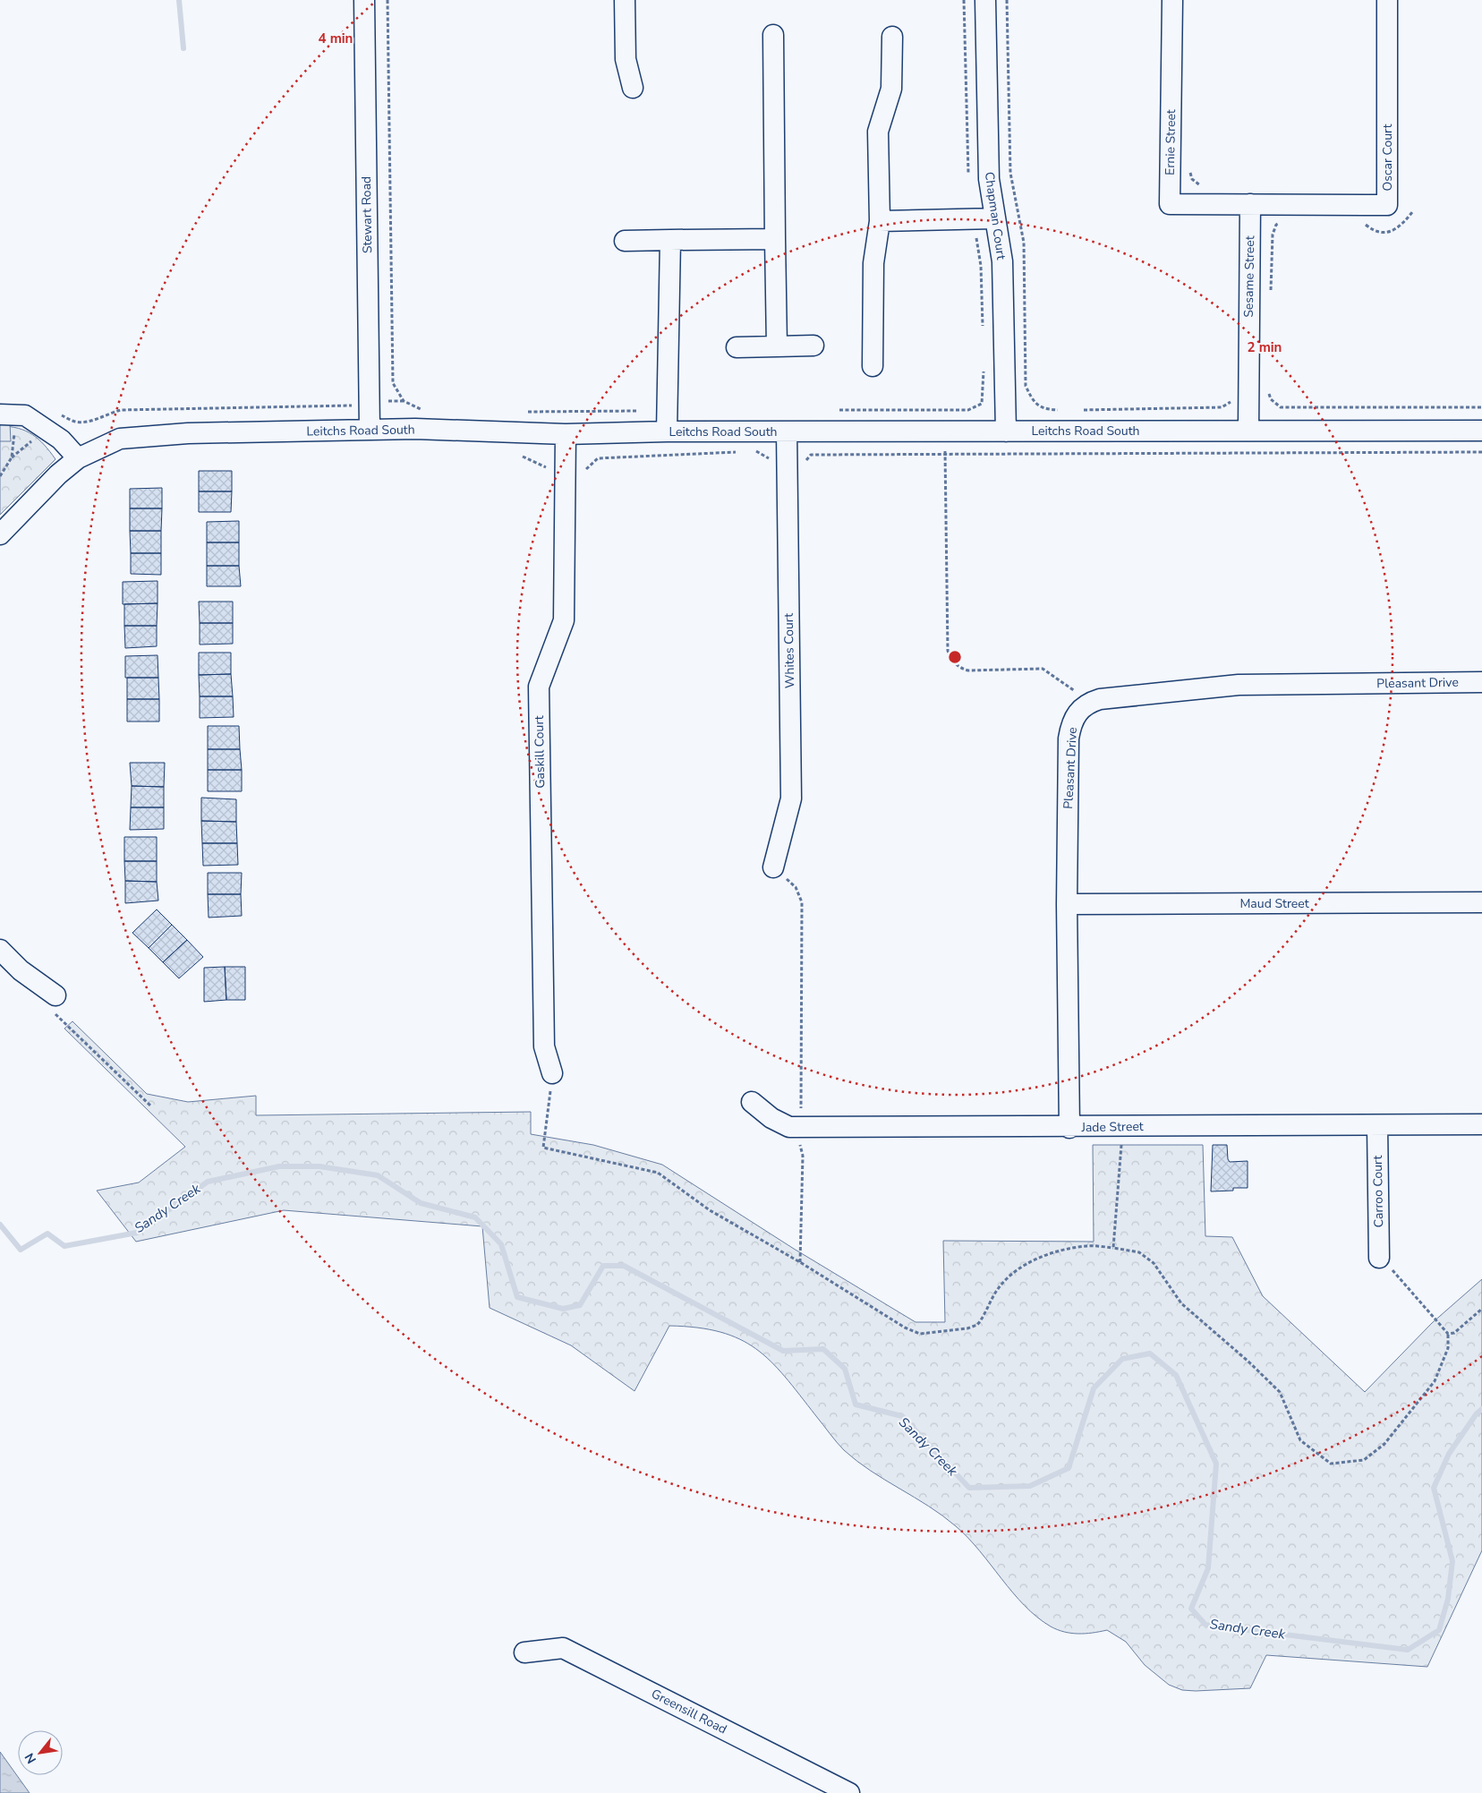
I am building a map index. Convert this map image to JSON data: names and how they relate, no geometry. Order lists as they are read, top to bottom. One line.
{"streets":{"street":["Ernie Street","Oscar Court","Stewart Road","Chapman Court","Sesame Street","Leitchs Road South","Whites Court","Pleasant Drive","Gaskill Court","Maud Street","Jade Street","Carroo Court","Greensill Road"]},"crossings":[["Ernie Street","Oscar Court"],["Ernie Street","Sesame Street"],["Oscar Court","Sesame Street"],["Stewart Road","Leitchs Road South"],["Chapman Court","Leitchs Road South"],["Sesame Street","Leitchs Road South"],["Leitchs Road South","Whites Court"],["Leitchs Road South","Gaskill Court"],["Pleasant Drive","Maud Street"],["Pleasant Drive","Jade Street"],["Jade Street","Carroo Court"]],"water":["Sandy Creek"],"north":"bottom left","rings":["4 min","2 min"]}
